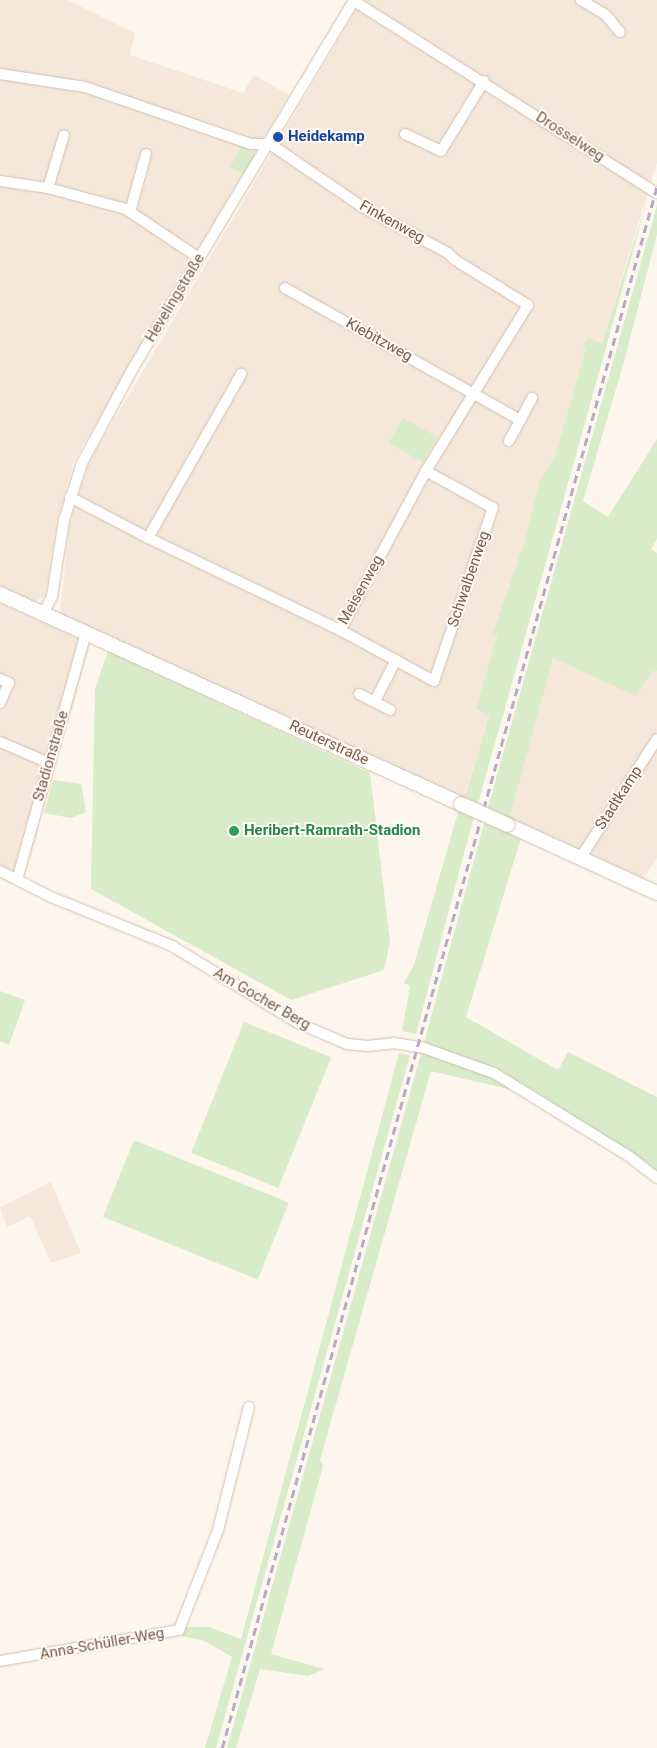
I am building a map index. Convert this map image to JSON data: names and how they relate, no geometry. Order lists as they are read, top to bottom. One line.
{"streets":{"street":["Drosselweg","Finkenweg","Hevelingstraße","Kiebitzweg","Schwalbenweg","Meisenweg","Reuterstraße","Stadionstraße","Stadtkamp","Am Gocher Berg","Anna-Schüller-Weg"]},"crossings":[["Drosselweg","Hevelingstraße"],["Finkenweg","Hevelingstraße"],["Finkenweg","Meisenweg"],["Hevelingstraße","Meisenweg"],["Hevelingstraße","Reuterstraße"],["Kiebitzweg","Meisenweg"],["Schwalbenweg","Meisenweg"],["Reuterstraße","Stadionstraße"],["Reuterstraße","Stadtkamp"],["Stadionstraße","Am Gocher Berg"]],"places":["Heidekamp","Heribert-Ramrath-Stadion"]}
